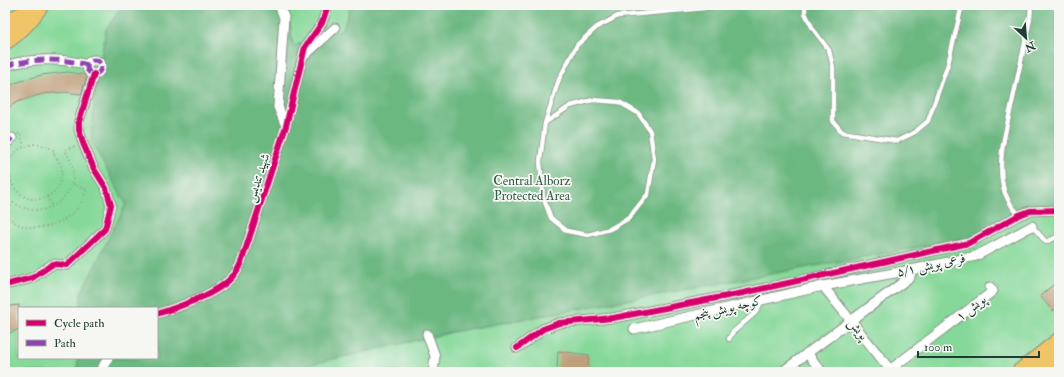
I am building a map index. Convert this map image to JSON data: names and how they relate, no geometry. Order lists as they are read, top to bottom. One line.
{"streets":{"street":["شهید تندیس","فرعی پویش ۵/۱","کوچه پویش پنجم","پویش ۱","پویش"]},"crossings":[["فرعی پویش ۵/۱","کوچه پویش پنجم"],["فرعی پویش ۵/۱","پویش"],["کوچه پویش پنجم","پویش"],["پویش ۱","پویش"]],"parks":["Central Alborz Protected Area"],"legend":["Cycle path","Path"],"scale_bar":"100 m","north":"bottom right"}
